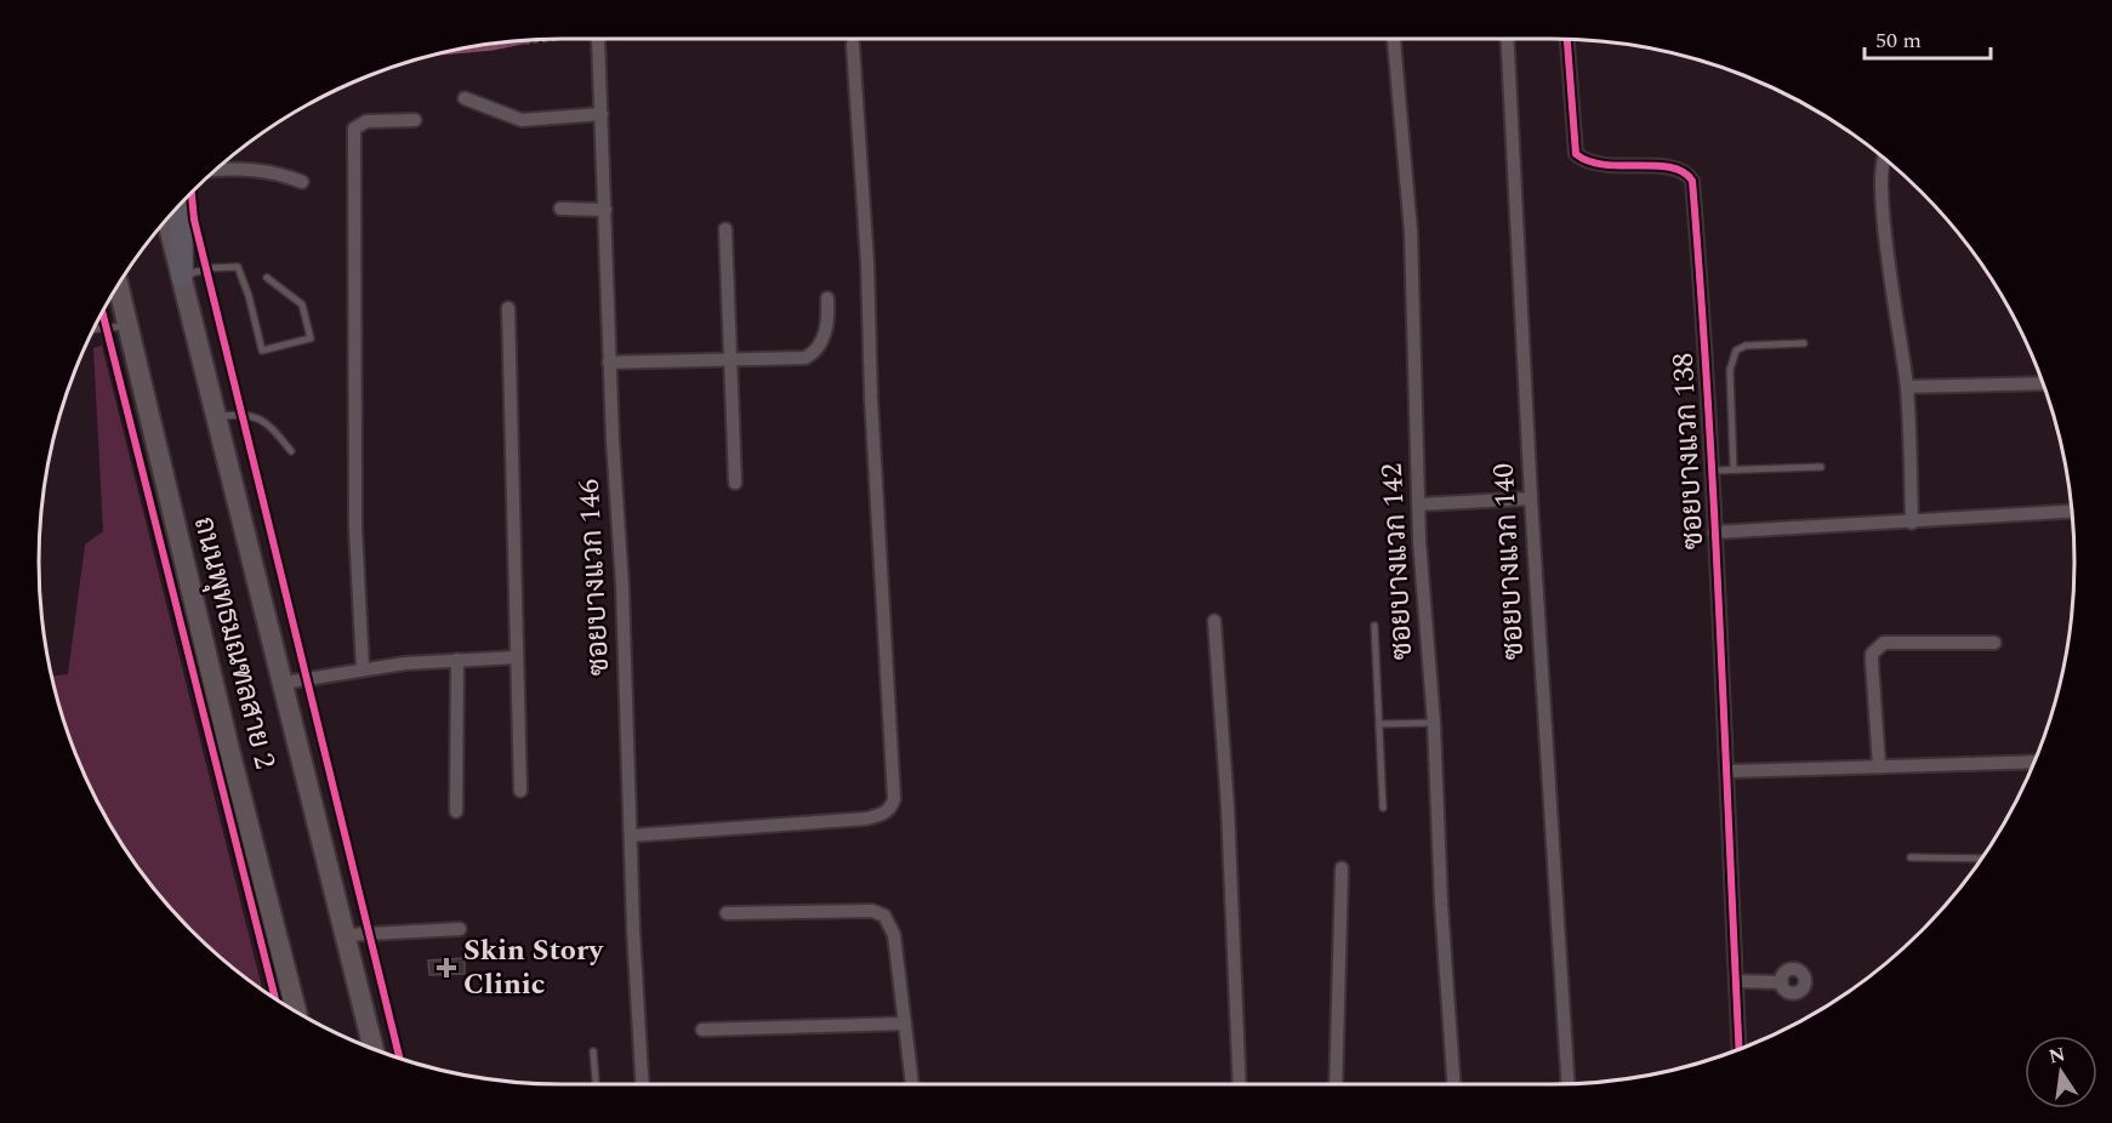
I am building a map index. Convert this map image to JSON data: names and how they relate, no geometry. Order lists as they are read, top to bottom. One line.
{"streets":{"main road":["ถนนพุทธมณฑลสาย 2"],"street":["ซอยบางแวก 138","ซอยบางแวก 142","ซอยบางแวก 140","ซอยบางแวก 146"]},"places":{"health":["Skin Story Clinic"]},"scale_bar":"50 m","north":"top"}
